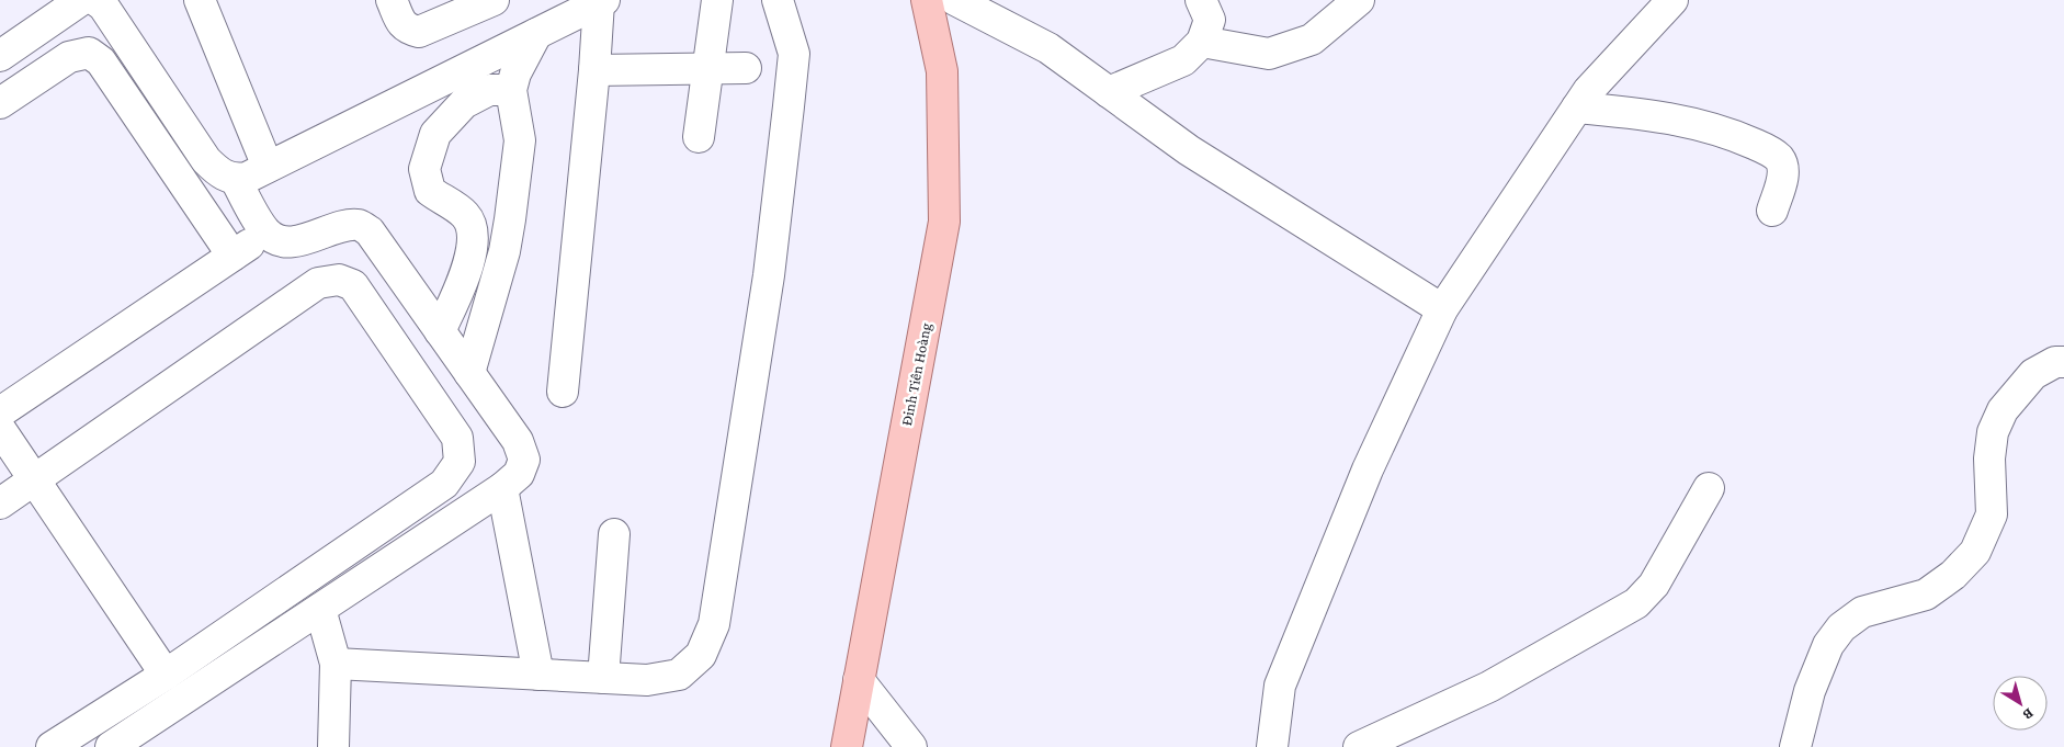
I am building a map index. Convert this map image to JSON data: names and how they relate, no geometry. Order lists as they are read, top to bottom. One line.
{"streets":{"main road":["Đinh Tiên Hoàng"]},"north":"bottom right"}
